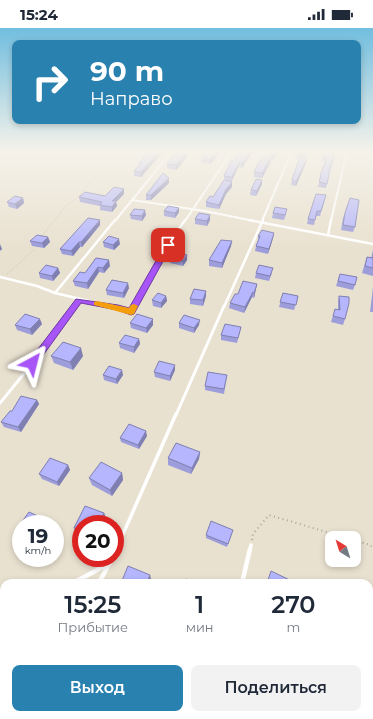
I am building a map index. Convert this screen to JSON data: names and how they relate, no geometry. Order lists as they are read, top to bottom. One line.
{"north":"top left","page":{"status":"15:24","turn":["90 m","Направо"],"speed":"19 km/h","limit":"20","eta":["15:25","Прибытие","1","мин","270","m"],"buttons":["Выход","Поделиться"]}}
